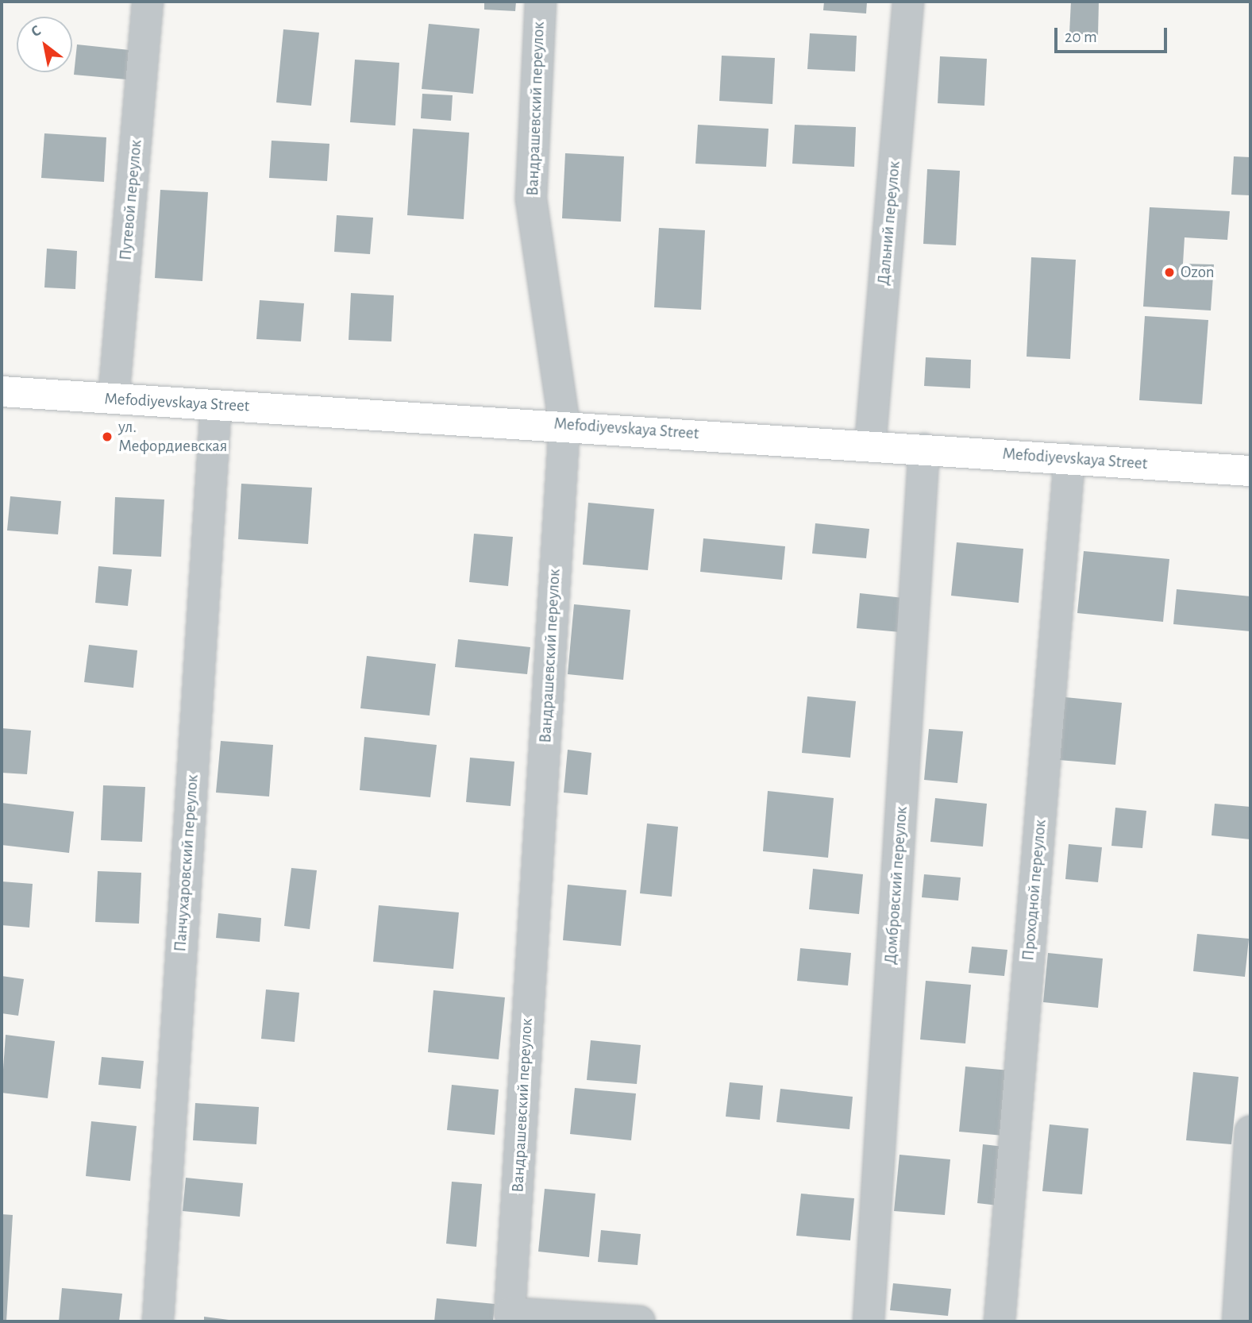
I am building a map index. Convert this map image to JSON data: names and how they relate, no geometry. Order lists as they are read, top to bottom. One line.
{"streets":{"main road":["Mefodiyevskaya Street"],"street":["Вандрашевский переулок","Путевой переулок","Дальний переулок","Панчухаровский переулок","Домбровский переулок","Проходной переулок"]},"crossings":[["Вандрашевский переулок","Mefodiyevskaya Street"],["Путевой переулок","Mefodiyevskaya Street"],["Дальний переулок","Mefodiyevskaya Street"],["Mefodiyevskaya Street","Панчухаровский переулок"],["Mefodiyevskaya Street","Домбровский переулок"],["Mefodiyevskaya Street","Проходной переулок"]],"places":["Ozon","ул. Мефордиевская"],"scale_bar":"20 m","north":"top left"}
